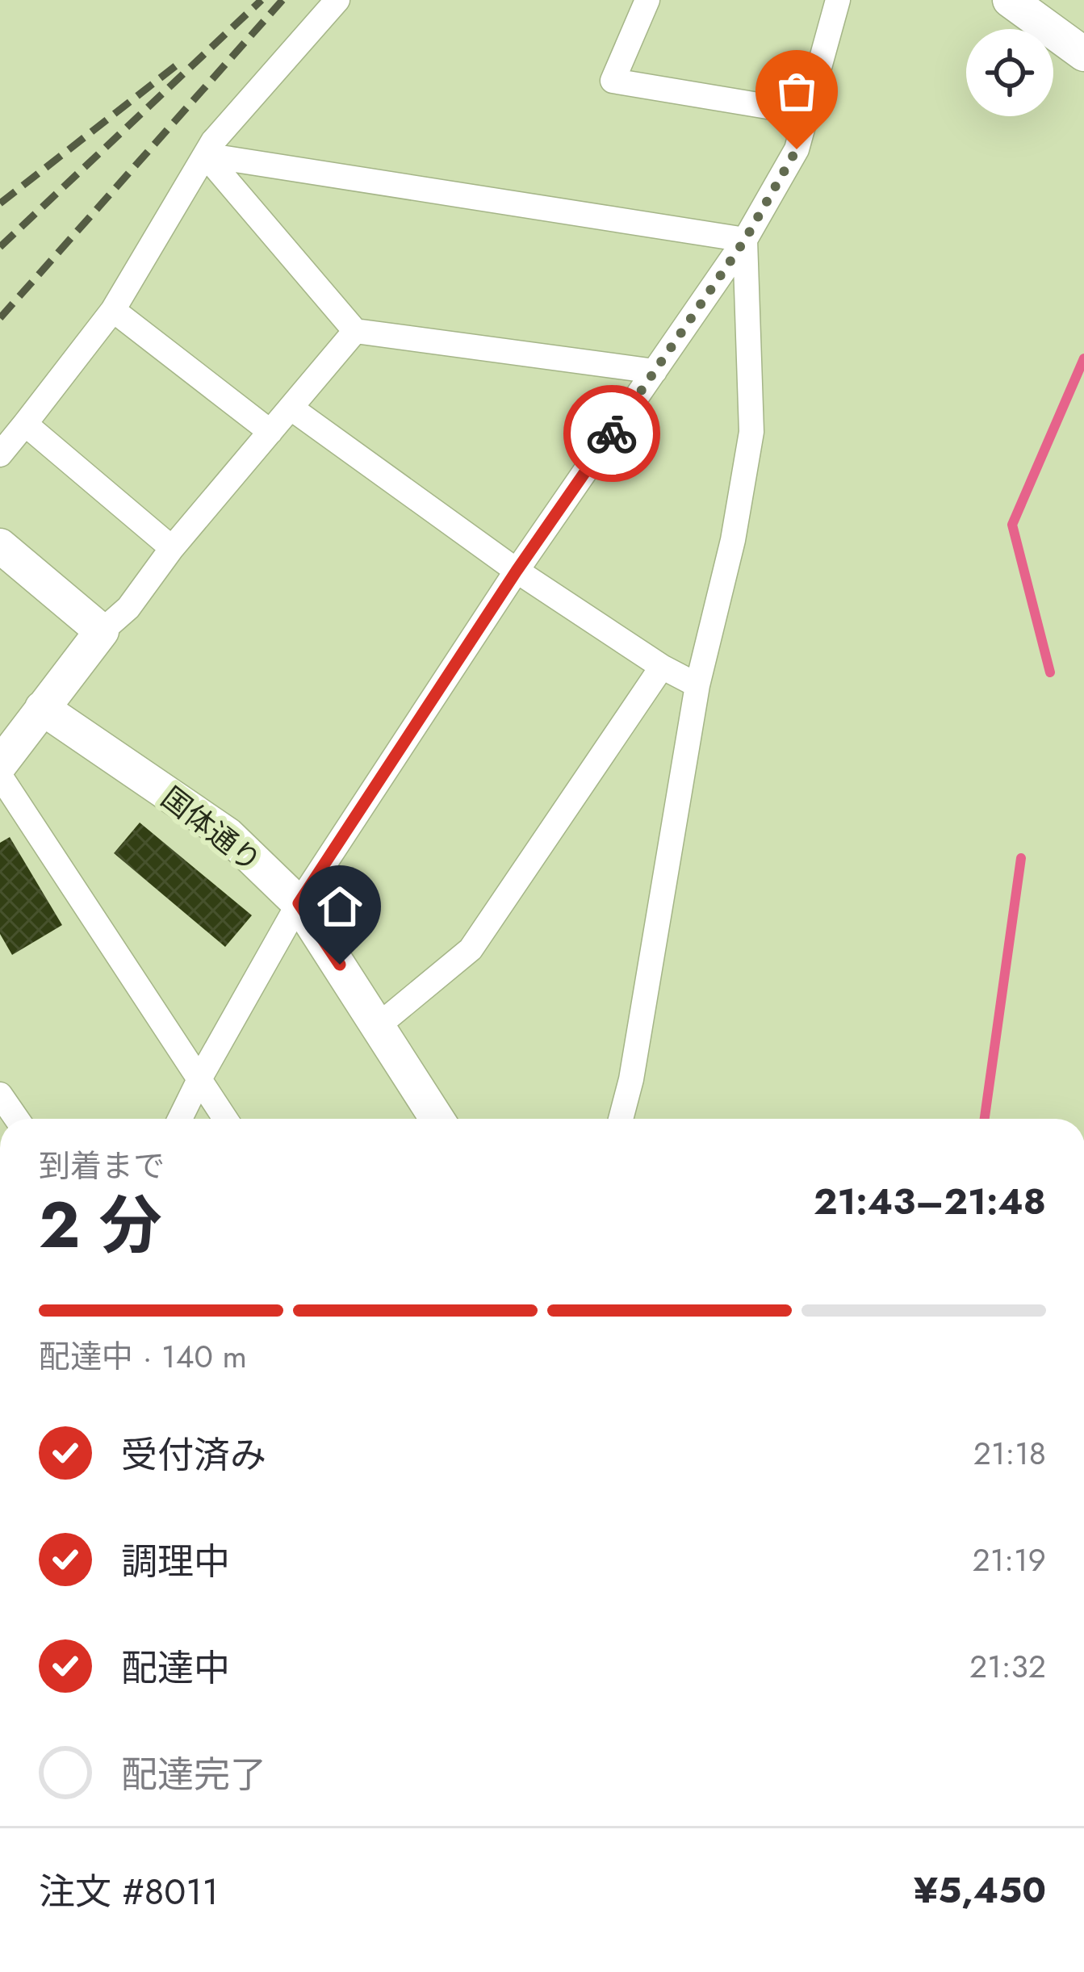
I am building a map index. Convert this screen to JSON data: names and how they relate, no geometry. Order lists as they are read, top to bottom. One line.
{"streets":{"main road":["国体通り"]},"page":{"heading":["2 分","到着まで","21:43–21:48"],"panel":["注文 #8011","¥5,450"],"bar":"配達中 · 140 m","list":[["受付済み","21:18"],["調理中","21:19"],["配達中","21:32"],"配達完了"]}}
